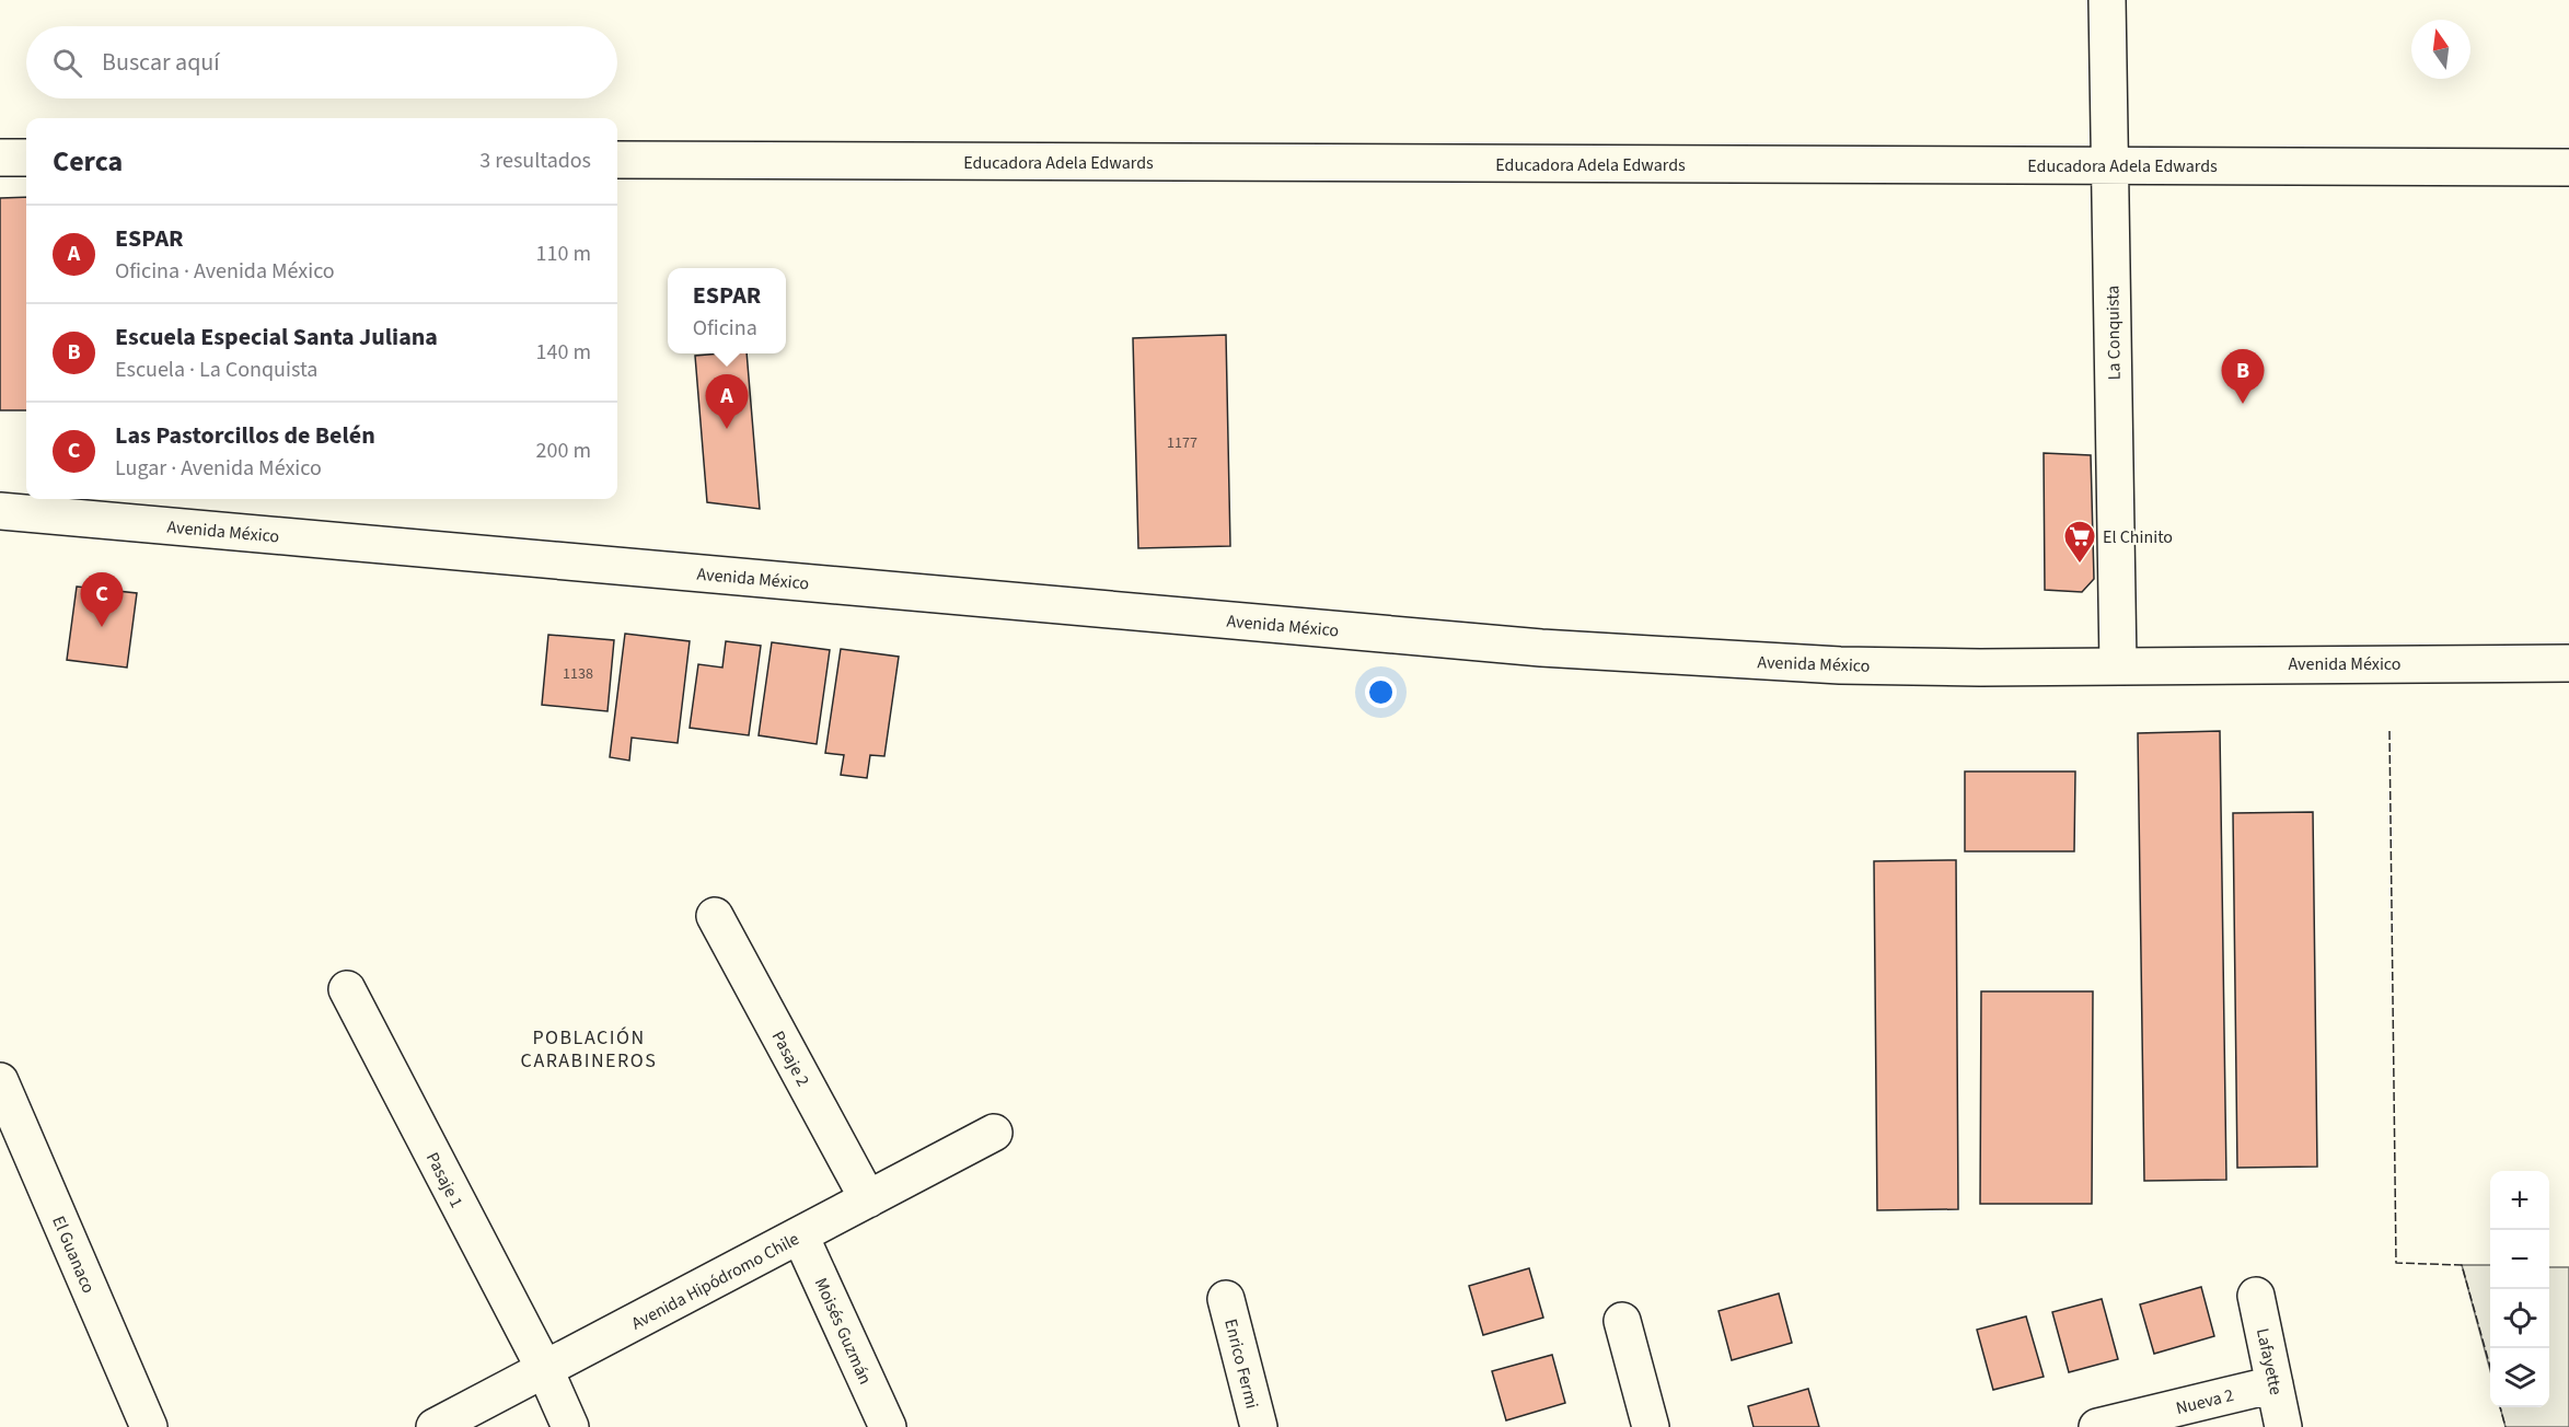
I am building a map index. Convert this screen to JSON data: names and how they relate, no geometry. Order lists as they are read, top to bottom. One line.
{"streets":{"street":["Educadora Adela Edwards","La Conquista","Avenida México","Pasaje 2","Pasaje 1","El Guanaco","Avenida Hipódromo Chile","Moisés Guzmán","Lafayette","Enrico Fermi","Nueva 2"]},"crossings":[["Educadora Adela Edwards","La Conquista"],["La Conquista","Avenida México"],["Pasaje 2","Avenida Hipódromo Chile"],["Pasaje 1","Avenida Hipódromo Chile"],["Avenida Hipódromo Chile","Moisés Guzmán"],["Lafayette","Nueva 2"]],"districts":["POBLACIÓN CARABINEROS"],"places":{"supermarket":["El Chinito"]},"house_numbers":["1177","1138"],"north":"top","page":{"search":"Buscar aquí","heading":["Cerca","3 resultados"],"list":[{"mark":"A","name":"ESPAR","note":"Oficina · Avenida México","value":"110 m"},{"mark":"B","name":"Escuela Especial Santa Juliana","note":"Escuela · La Conquista","value":"140 m"},{"mark":"C","name":"Las Pastorcillos de Belén","note":"Lugar · Avenida México","value":"200 m"}],"popup":["ESPAR","Oficina"],"pins":["B","A","C"],"map_buttons":["+","−"]}}
